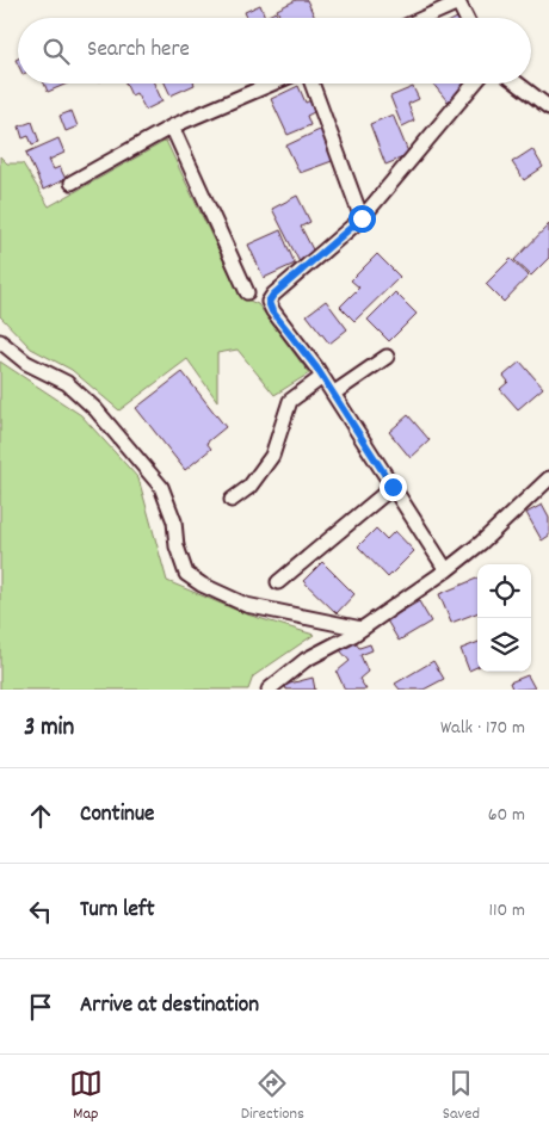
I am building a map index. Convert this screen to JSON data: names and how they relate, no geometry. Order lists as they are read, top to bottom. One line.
{"page":{"search":"Search here","heading":["3 min","Walk · 170 m"],"list":[["Continue","60 m"],["Turn left","110 m"],"Arrive at destination"],"nav":["Map","Directions","Saved"]}}
